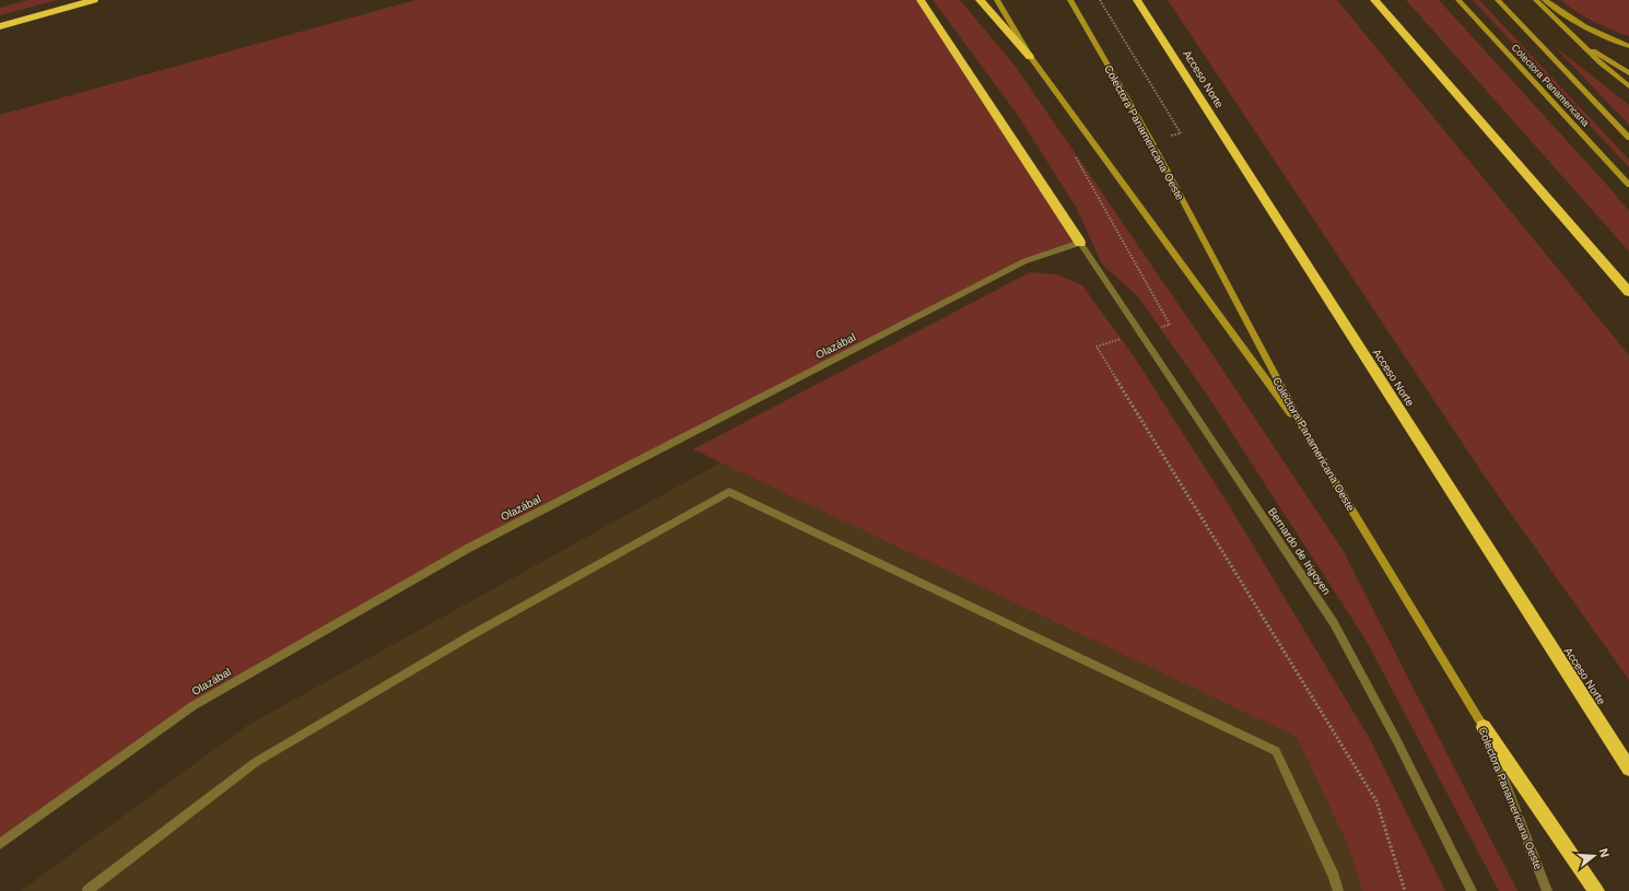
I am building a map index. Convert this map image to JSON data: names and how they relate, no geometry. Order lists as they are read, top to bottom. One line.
{"streets":{"highway":["Acceso Norte"],"main road":["Colectora Panamericana","Colectora Panamericana Oeste"],"street":["Olazábal","Bernardo de Irigoyen"]},"crossings":[["Olazábal","Bernardo de Irigoyen"]],"north":"right"}
